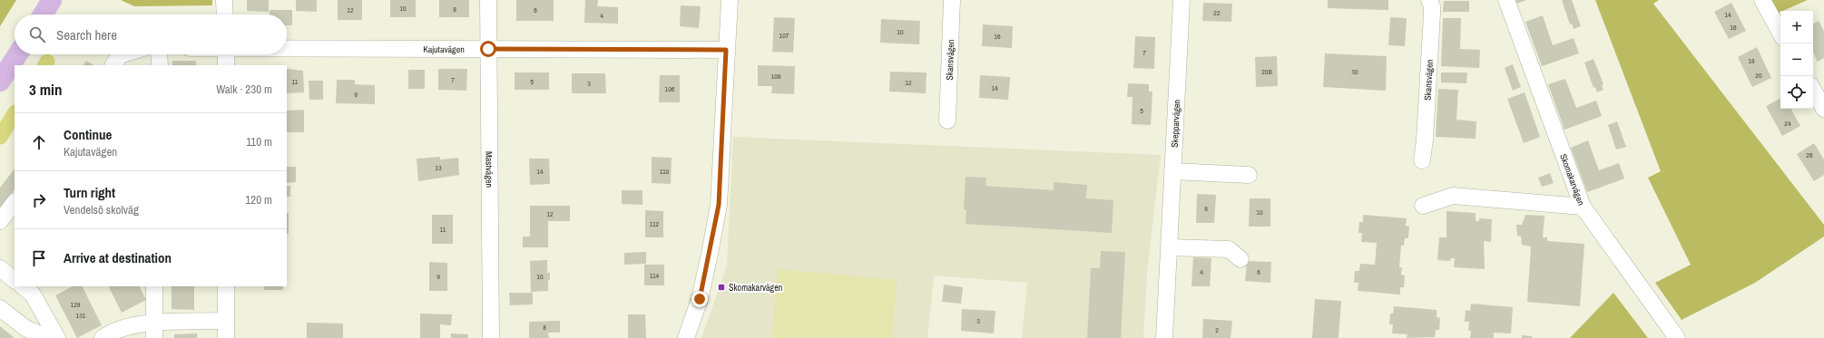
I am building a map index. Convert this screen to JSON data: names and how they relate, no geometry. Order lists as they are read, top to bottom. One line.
{"streets":{"street":["Kajutavägen","Skansvägen","Skepparvägen","Mastvägen","Skomakarvägen"]},"crossings":[["Kajutavägen","Mastvägen"]],"places":{"transit":["Skomakarvägen"]},"house_numbers":["10","8","12","6","22","14","4","16","10","107","16","7","18","20B","30","20","109","7","11","5","12","3","14","106","9","5","24","26","13","14","110","8","10","12","112","11","4","6","114","9","10","129","131","3","8","2"],"page":{"map_buttons":["+","−"],"search":"Search here","heading":["3 min","Walk · 230 m"],"list":[["Continue","Kajutavägen","110 m"],["Turn right","Vendelsö skolväg","120 m"],"Arrive at destination"]}}
